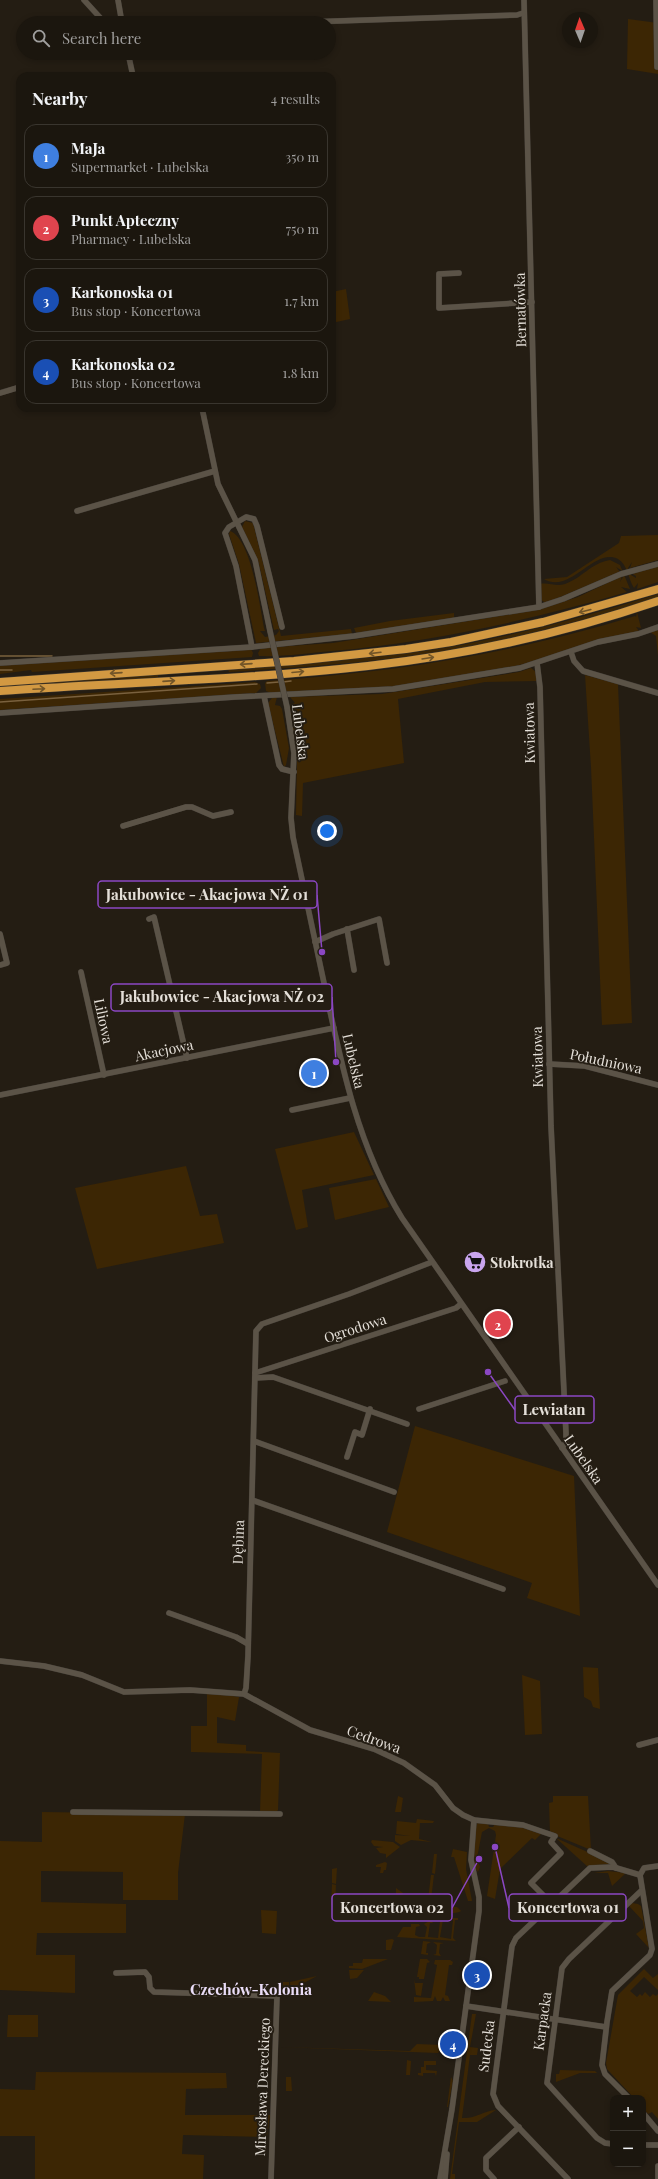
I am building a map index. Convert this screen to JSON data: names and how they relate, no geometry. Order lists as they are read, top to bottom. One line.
{"streets":{"street":["Bernatówka","Lubelska","Kwiatowa","Liliowa","Akacjowa","Południowa","Ogrodowa","Dębina","Cedrowa","Karpacka","Sudecka","Mirosława Dereckiego"]},"crossings":[["Lubelska","Kwiatowa"],["Lubelska","Akacjowa"],["Lubelska","Ogrodowa"],["Lubelska","Dębina"],["Kwiatowa","Południowa"],["Liliowa","Akacjowa"],["Ogrodowa","Dębina"],["Dębina","Cedrowa"],["Cedrowa","Sudecka"]],"districts":["Czechów-Kolonia"],"places":{"other":["Jakubowice - Akacjowa NŻ 01","Jakubowice - Akacjowa NŻ 02","Lewiatan","Koncertowa 01","Koncertowa 02"],"supermarket":["Stokrotka"]},"north":"top","page":{"search":"Search here","heading":["Nearby","4 results"],"list":[{"mark":"1","name":"MaJa","note":"Supermarket · Lubelska","value":"350 m"},{"mark":"2","name":"Punkt Apteczny","note":"Pharmacy · Lubelska","value":"750 m"},{"mark":"3","name":"Karkonoska 01","note":"Bus stop · Koncertowa","value":"1.7 km"},{"mark":"4","name":"Karkonoska 02","note":"Bus stop · Koncertowa","value":"1.8 km"}],"pins":["1","2","3","4"],"map_buttons":["+","−"]}}
